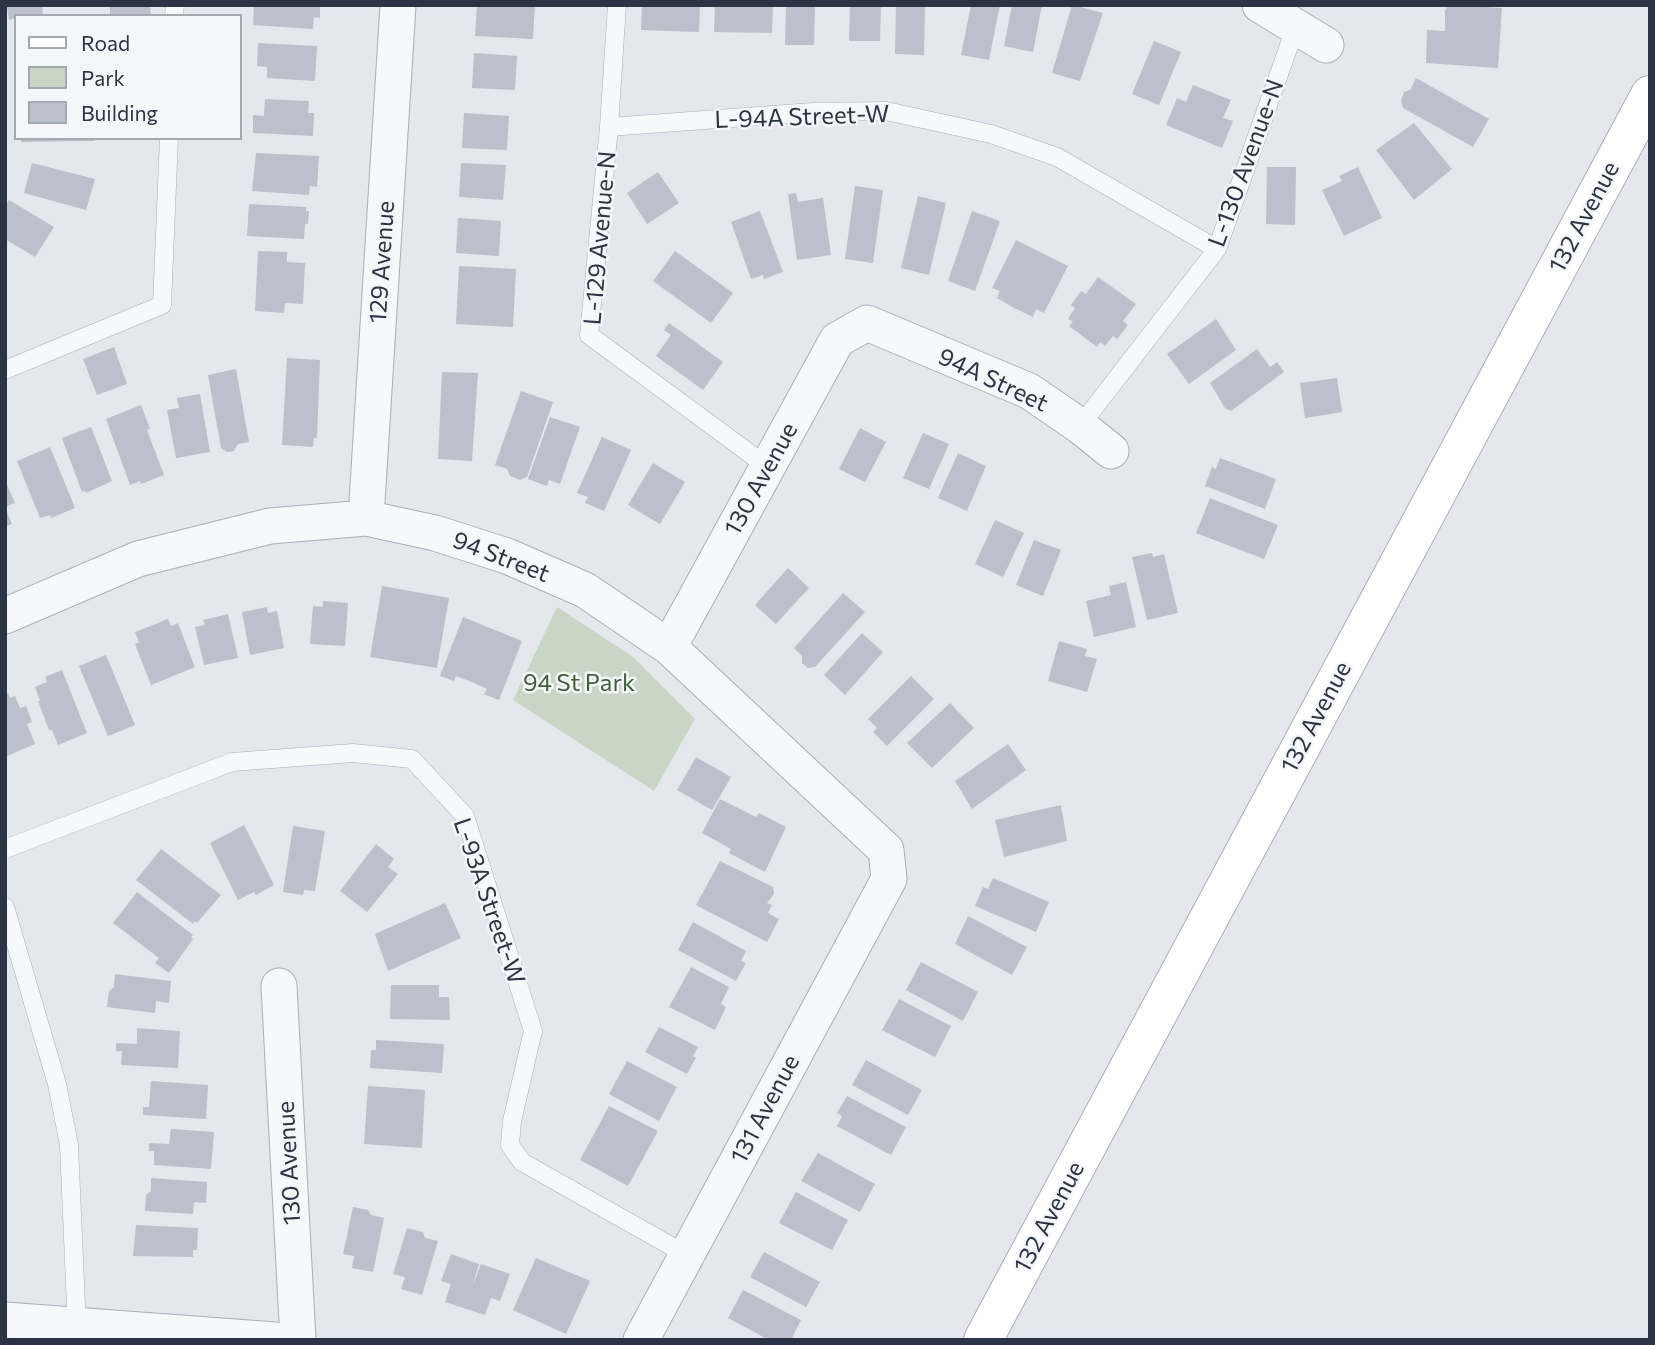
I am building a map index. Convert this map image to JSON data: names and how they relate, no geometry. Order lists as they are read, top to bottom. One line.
{"streets":{"main road":["132 Avenue"],"street":["129 Avenue","94A Street","130 Avenue","94 Street","131 Avenue"],"lane":["L-94A Street-W","L-130 Avenue-N","L-129 Avenue-N","L-93A Street-W"]},"crossings":[["L-94A Street-W","L-130 Avenue-N"],["L-94A Street-W","L-129 Avenue-N"],["L-130 Avenue-N","94A Street"],["L-129 Avenue-N","130 Avenue"],["129 Avenue","94 Street"],["94A Street","130 Avenue"],["130 Avenue","94 Street"],["94 Street","131 Avenue"],["L-93A Street-W","131 Avenue"]],"parks":["94 St Park"],"legend":["Road","Park","Building"]}
